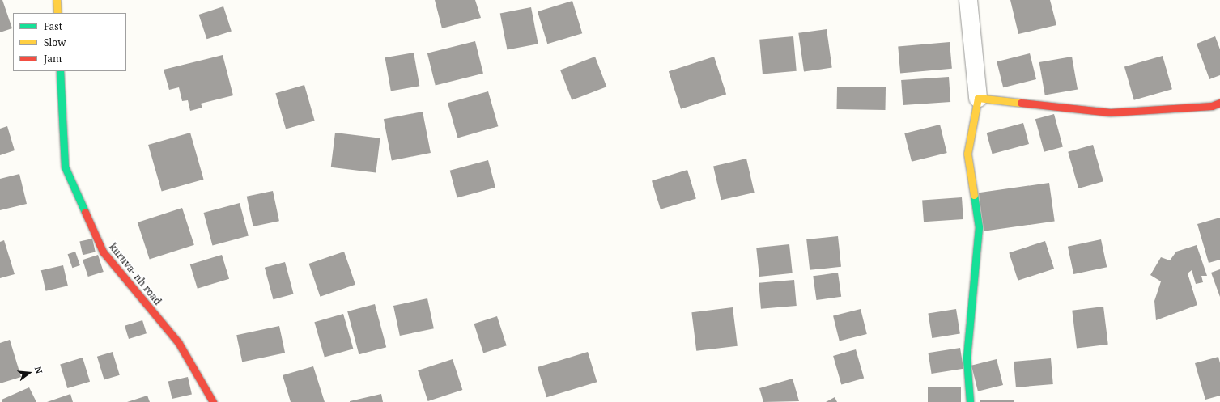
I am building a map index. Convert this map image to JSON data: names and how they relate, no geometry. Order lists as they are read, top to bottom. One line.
{"streets":{"street":["kuruva- nh road"]},"legend":["Fast","Slow","Jam"],"north":"right"}
